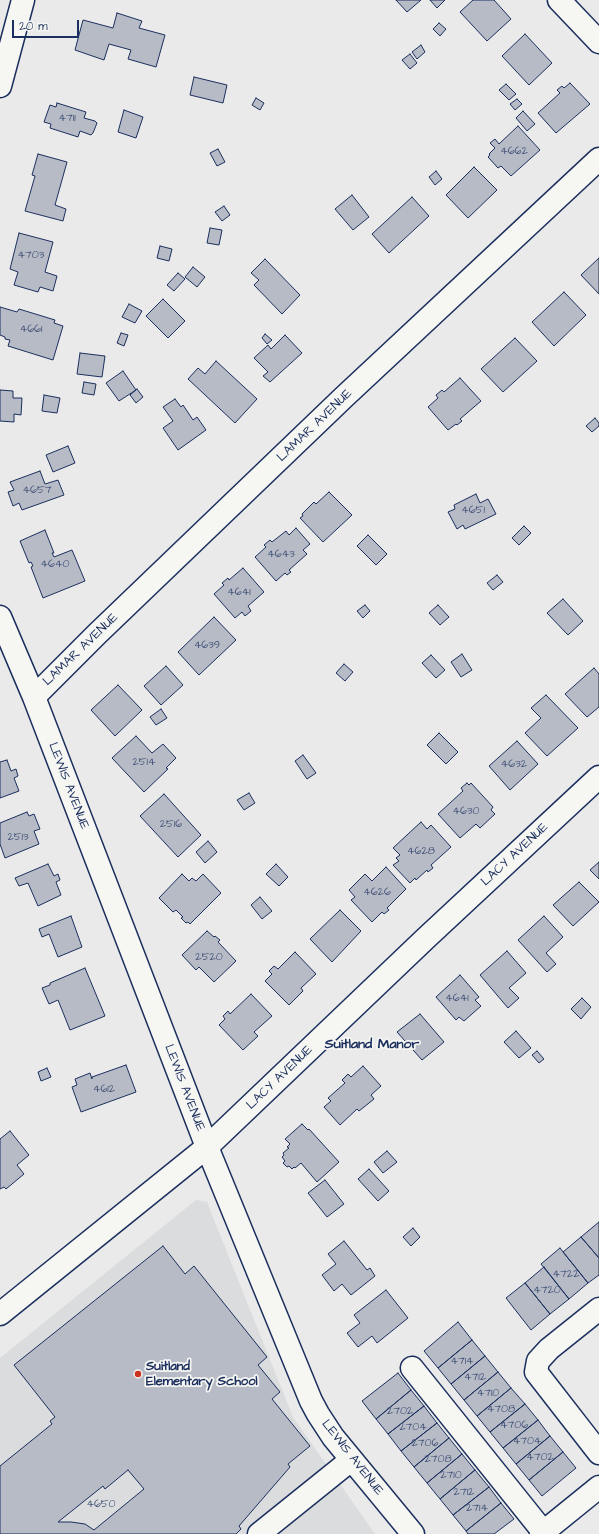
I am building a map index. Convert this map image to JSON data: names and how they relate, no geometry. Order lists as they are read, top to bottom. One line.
{"streets":{"street":["LAMAR AVENUE","LEWIS AVENUE","LACY AVENUE"]},"crossings":[["LAMAR AVENUE","LEWIS AVENUE"],["LEWIS AVENUE","LACY AVENUE"]],"districts":["Suitland Manor"],"places":["Suitland Elementary School"],"house_numbers":["4711","4662","4703","4661","4657","4651","4643","4640","4641","4639","2514","4632","4630","2516","2513","4628","4626","2520","4641","4612","4722","4720","4714","4712","4710","4708","2702","4706","2704","4704","2706","4702","2708","2710","2712","4650","2714"],"scale_bar":"20 m"}
